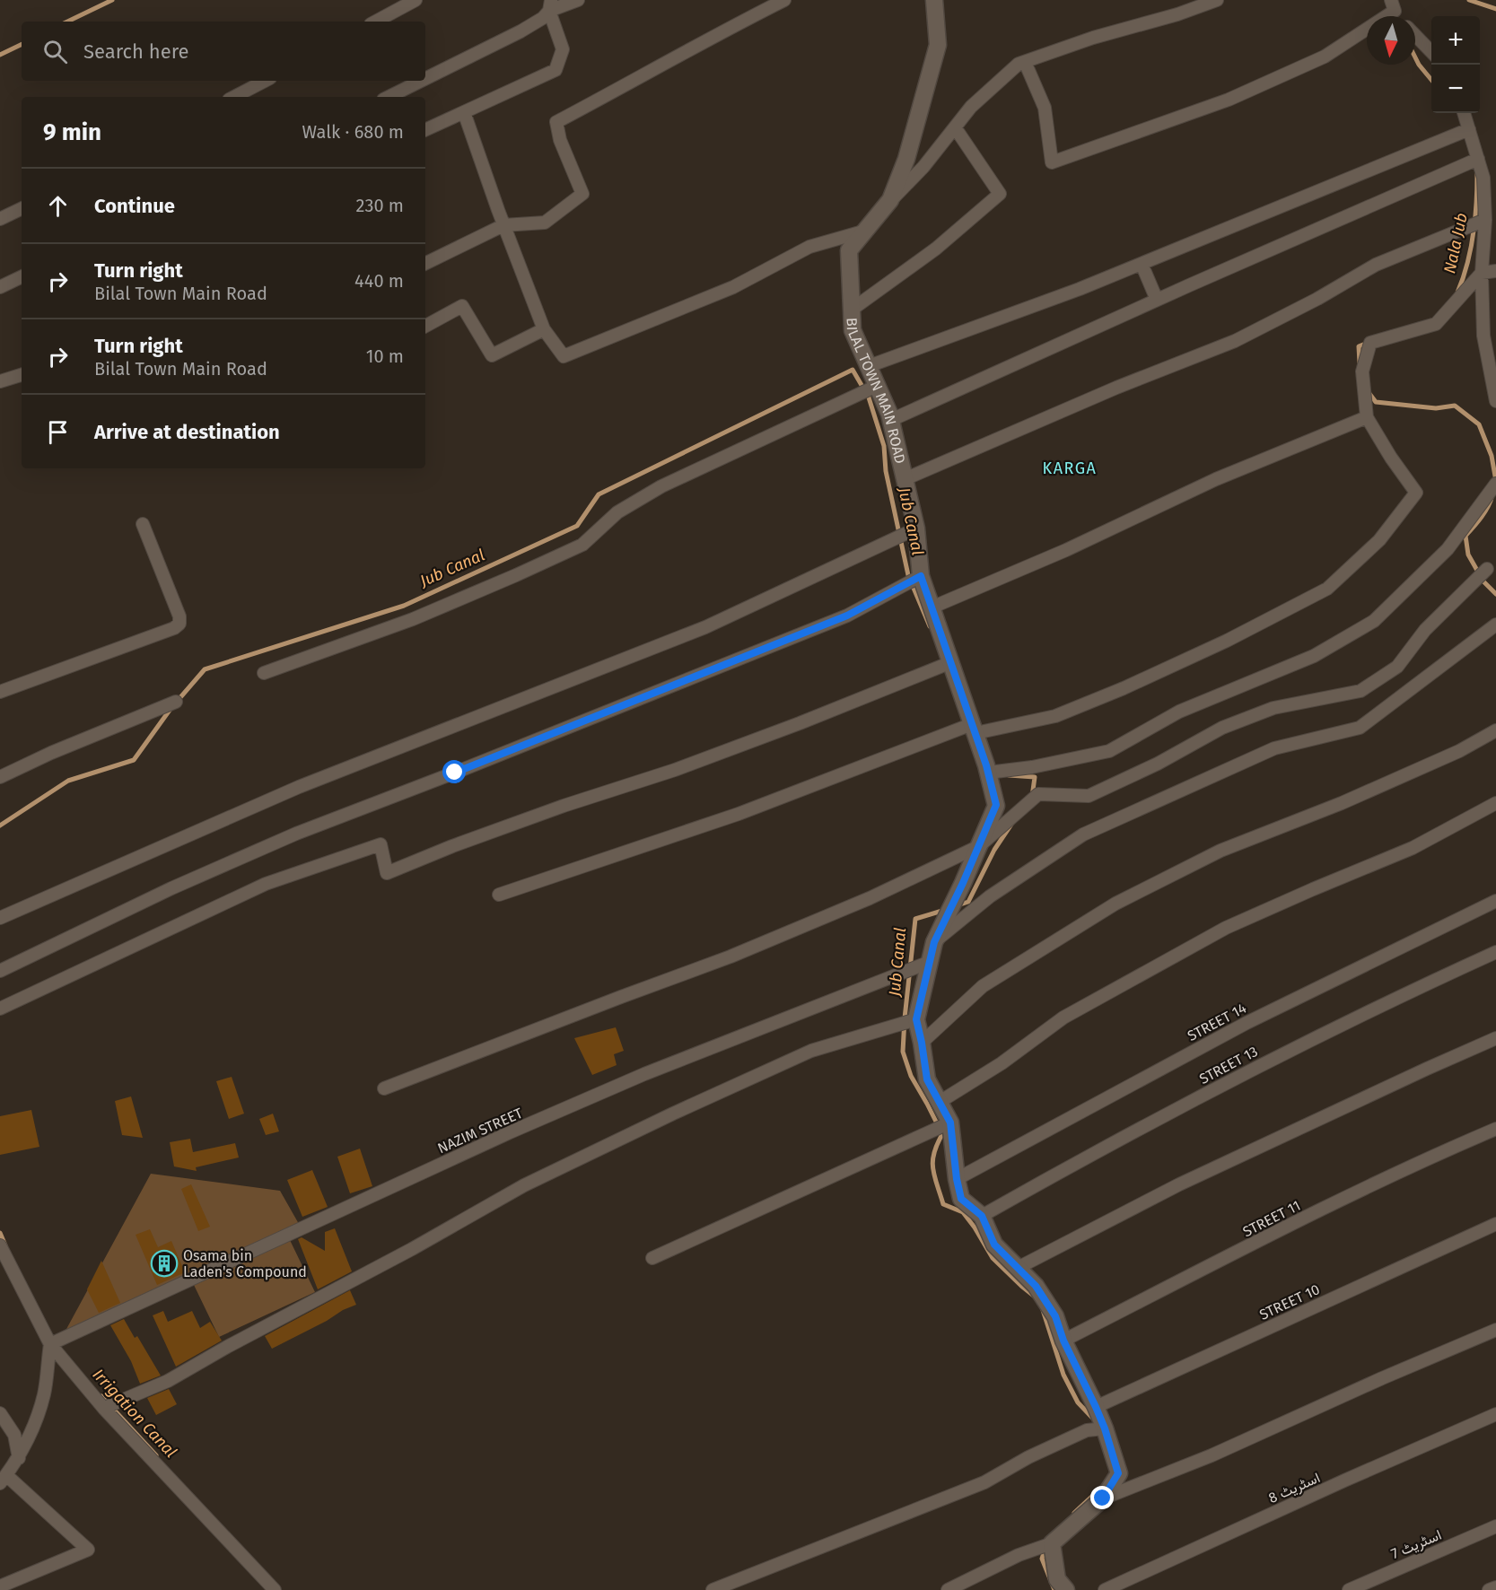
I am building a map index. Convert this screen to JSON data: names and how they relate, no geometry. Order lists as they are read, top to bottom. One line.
{"streets":{"street":["BILAL TOWN MAIN ROAD","STREET 14","STREET 13","NAZIM STREET","STREET 11","STREET 10","اسٹریٹ 8","اسٹریٹ 7"]},"crossings":[["BILAL TOWN MAIN ROAD","STREET 14"],["BILAL TOWN MAIN ROAD","STREET 13"],["BILAL TOWN MAIN ROAD","NAZIM STREET"],["BILAL TOWN MAIN ROAD","STREET 11"],["BILAL TOWN MAIN ROAD","STREET 10"]],"districts":["KARGA"],"water":["Nala Jub","Jub Canal","Irrigation Canal"],"places":{"building":["Osama bin Laden's Compound"]},"north":"bottom","page":{"map_buttons":["+","−"],"search":"Search here","heading":["9 min","Walk · 680 m"],"list":[["Continue","230 m"],["Turn right","Bilal Town Main Road","440 m"],["Turn right","Bilal Town Main Road","10 m"],"Arrive at destination"]}}
